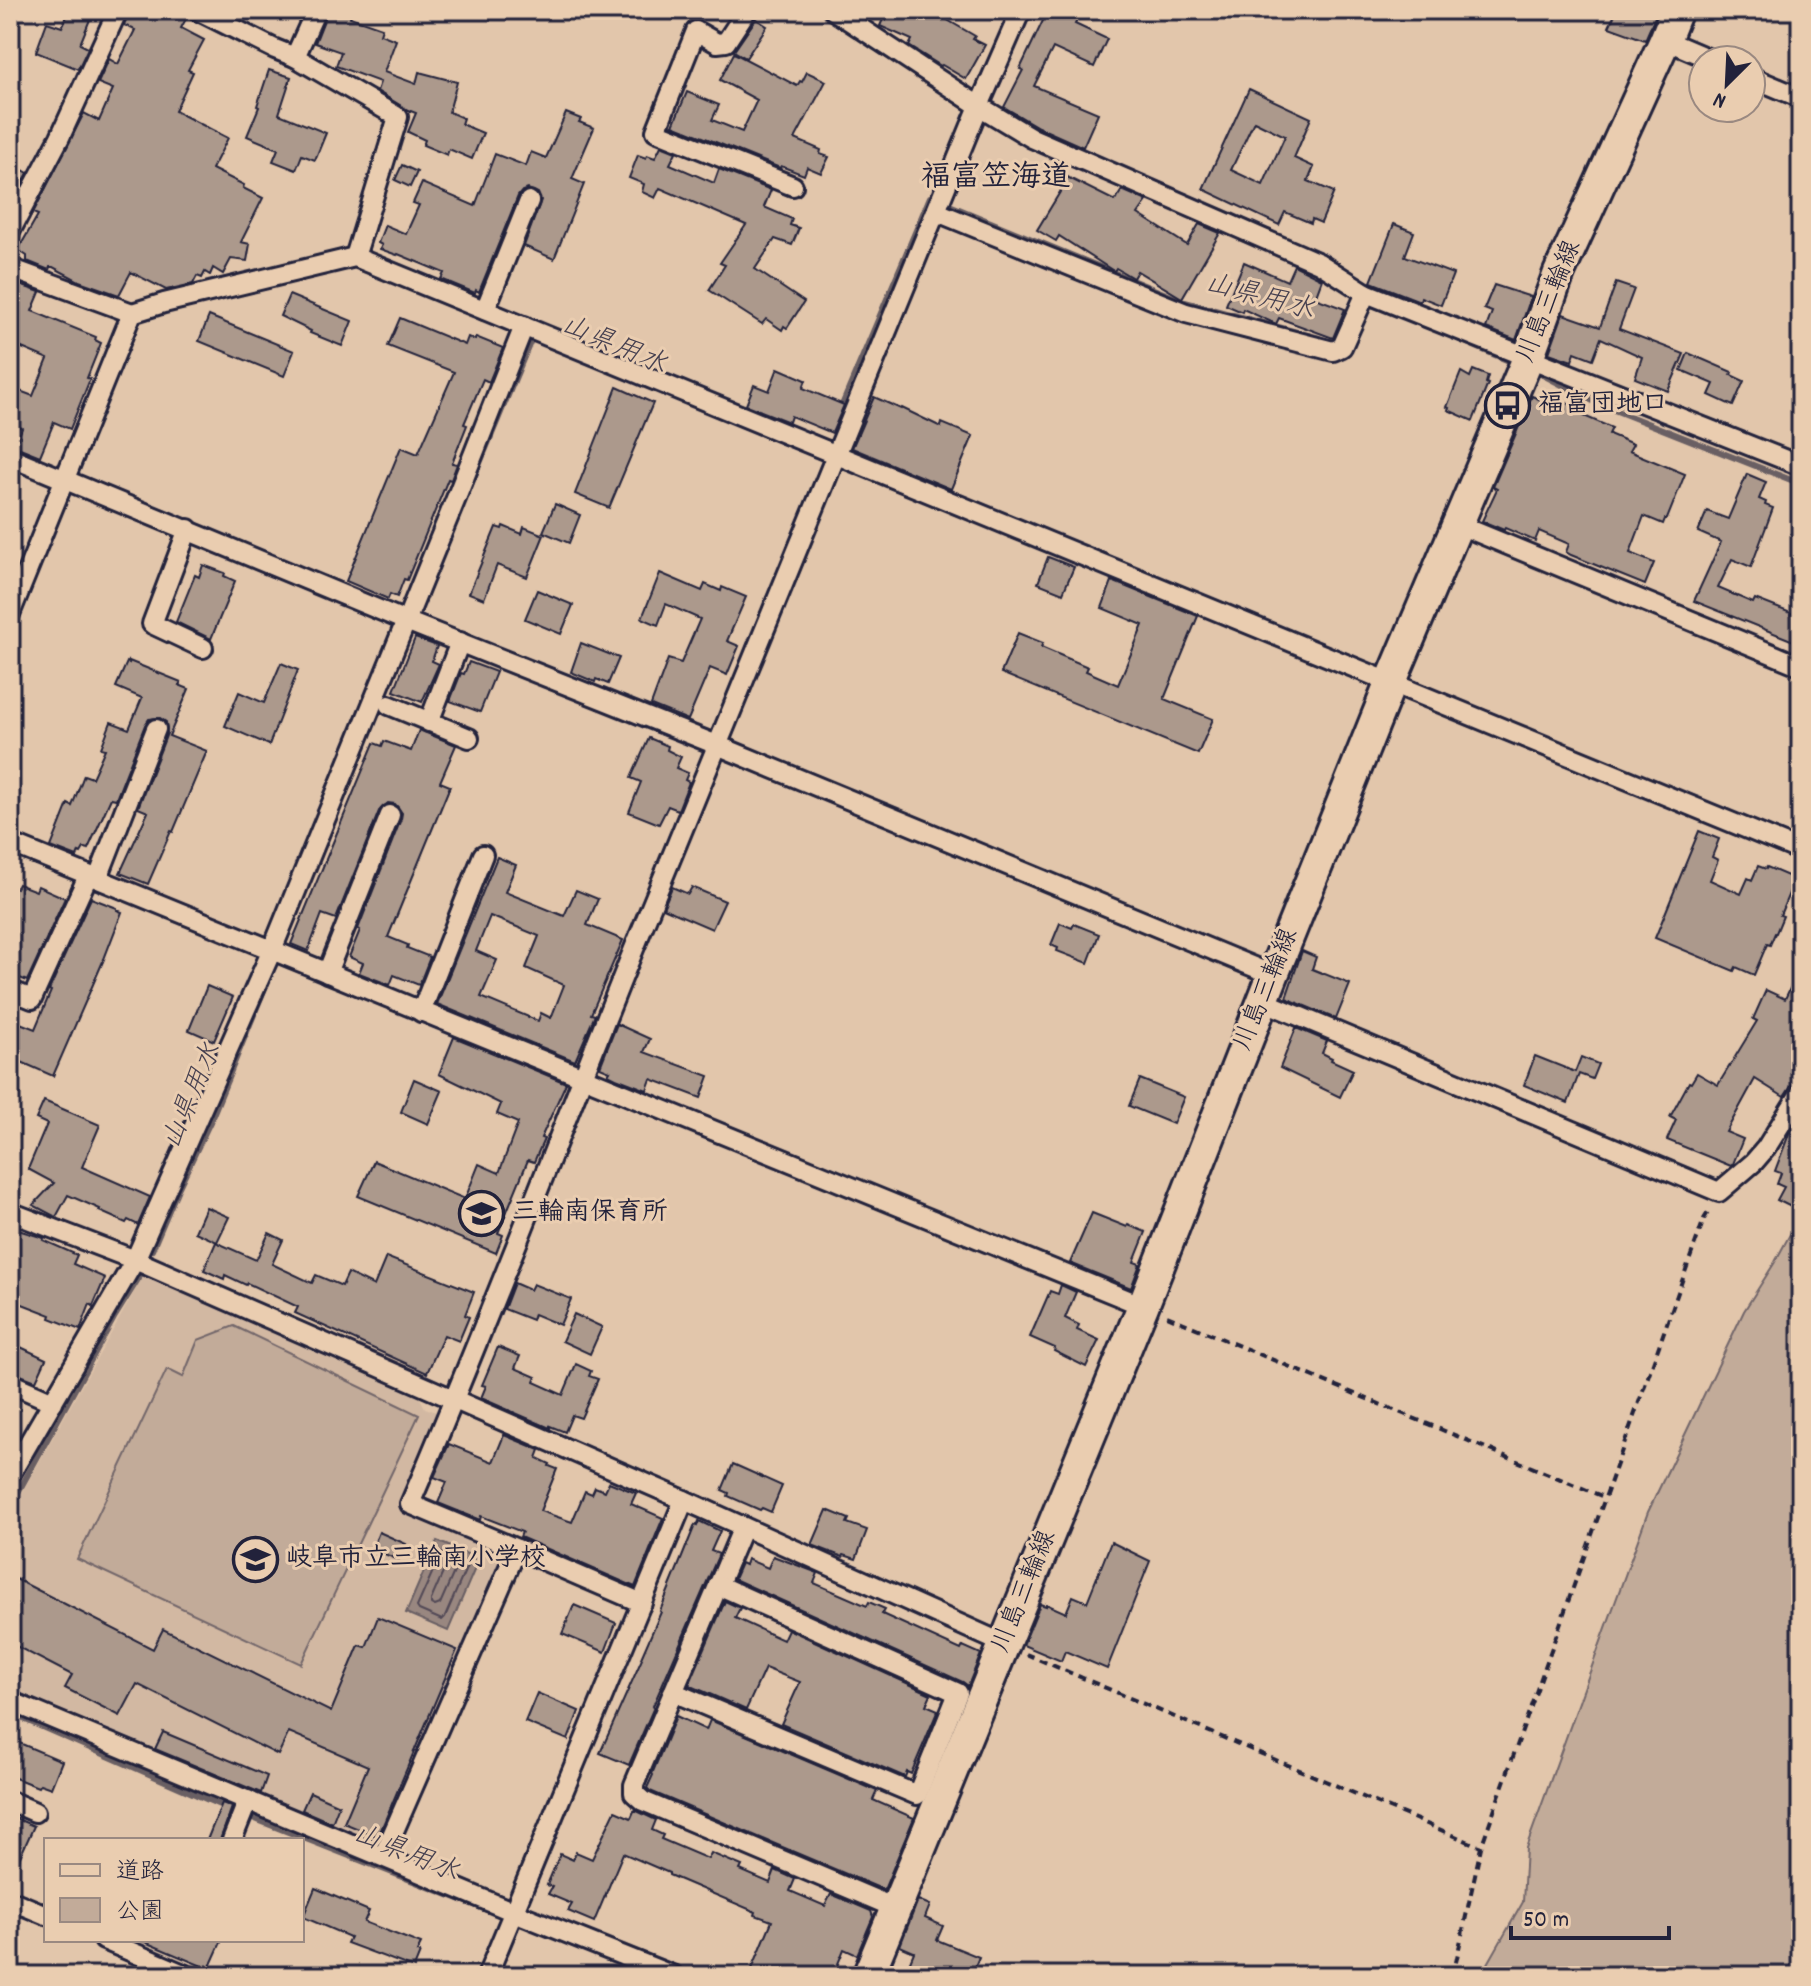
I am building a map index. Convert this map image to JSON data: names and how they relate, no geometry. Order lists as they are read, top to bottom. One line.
{"streets":{"main road":["川島三輪線"]},"districts":["福富笠海道"],"water":["山県用水"],"places":{"bus stop":["福富団地口"],"school or university":["三輪南保育所","岐阜市立三輪南小学校"]},"legend":["道路","公園"],"scale_bar":"50 m","north":"bottom left"}
